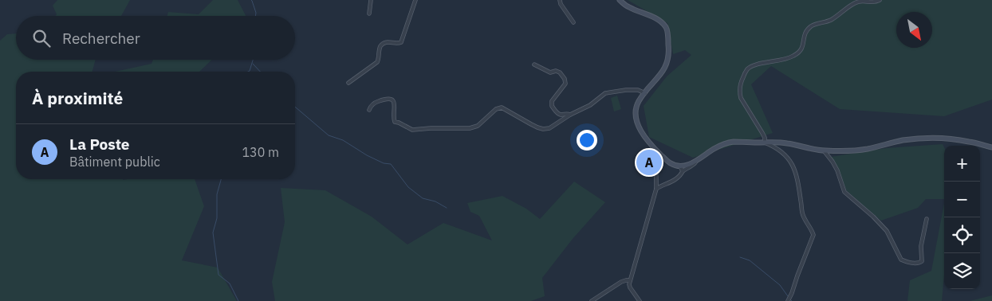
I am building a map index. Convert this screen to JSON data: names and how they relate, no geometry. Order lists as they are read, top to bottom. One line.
{"north":"bottom right","page":{"search":"Rechercher","heading":"À proximité","list":[{"mark":"A","name":"La Poste","note":"Bâtiment public","value":"130 m"}],"map_buttons":["+","−"],"pins":"A"}}
